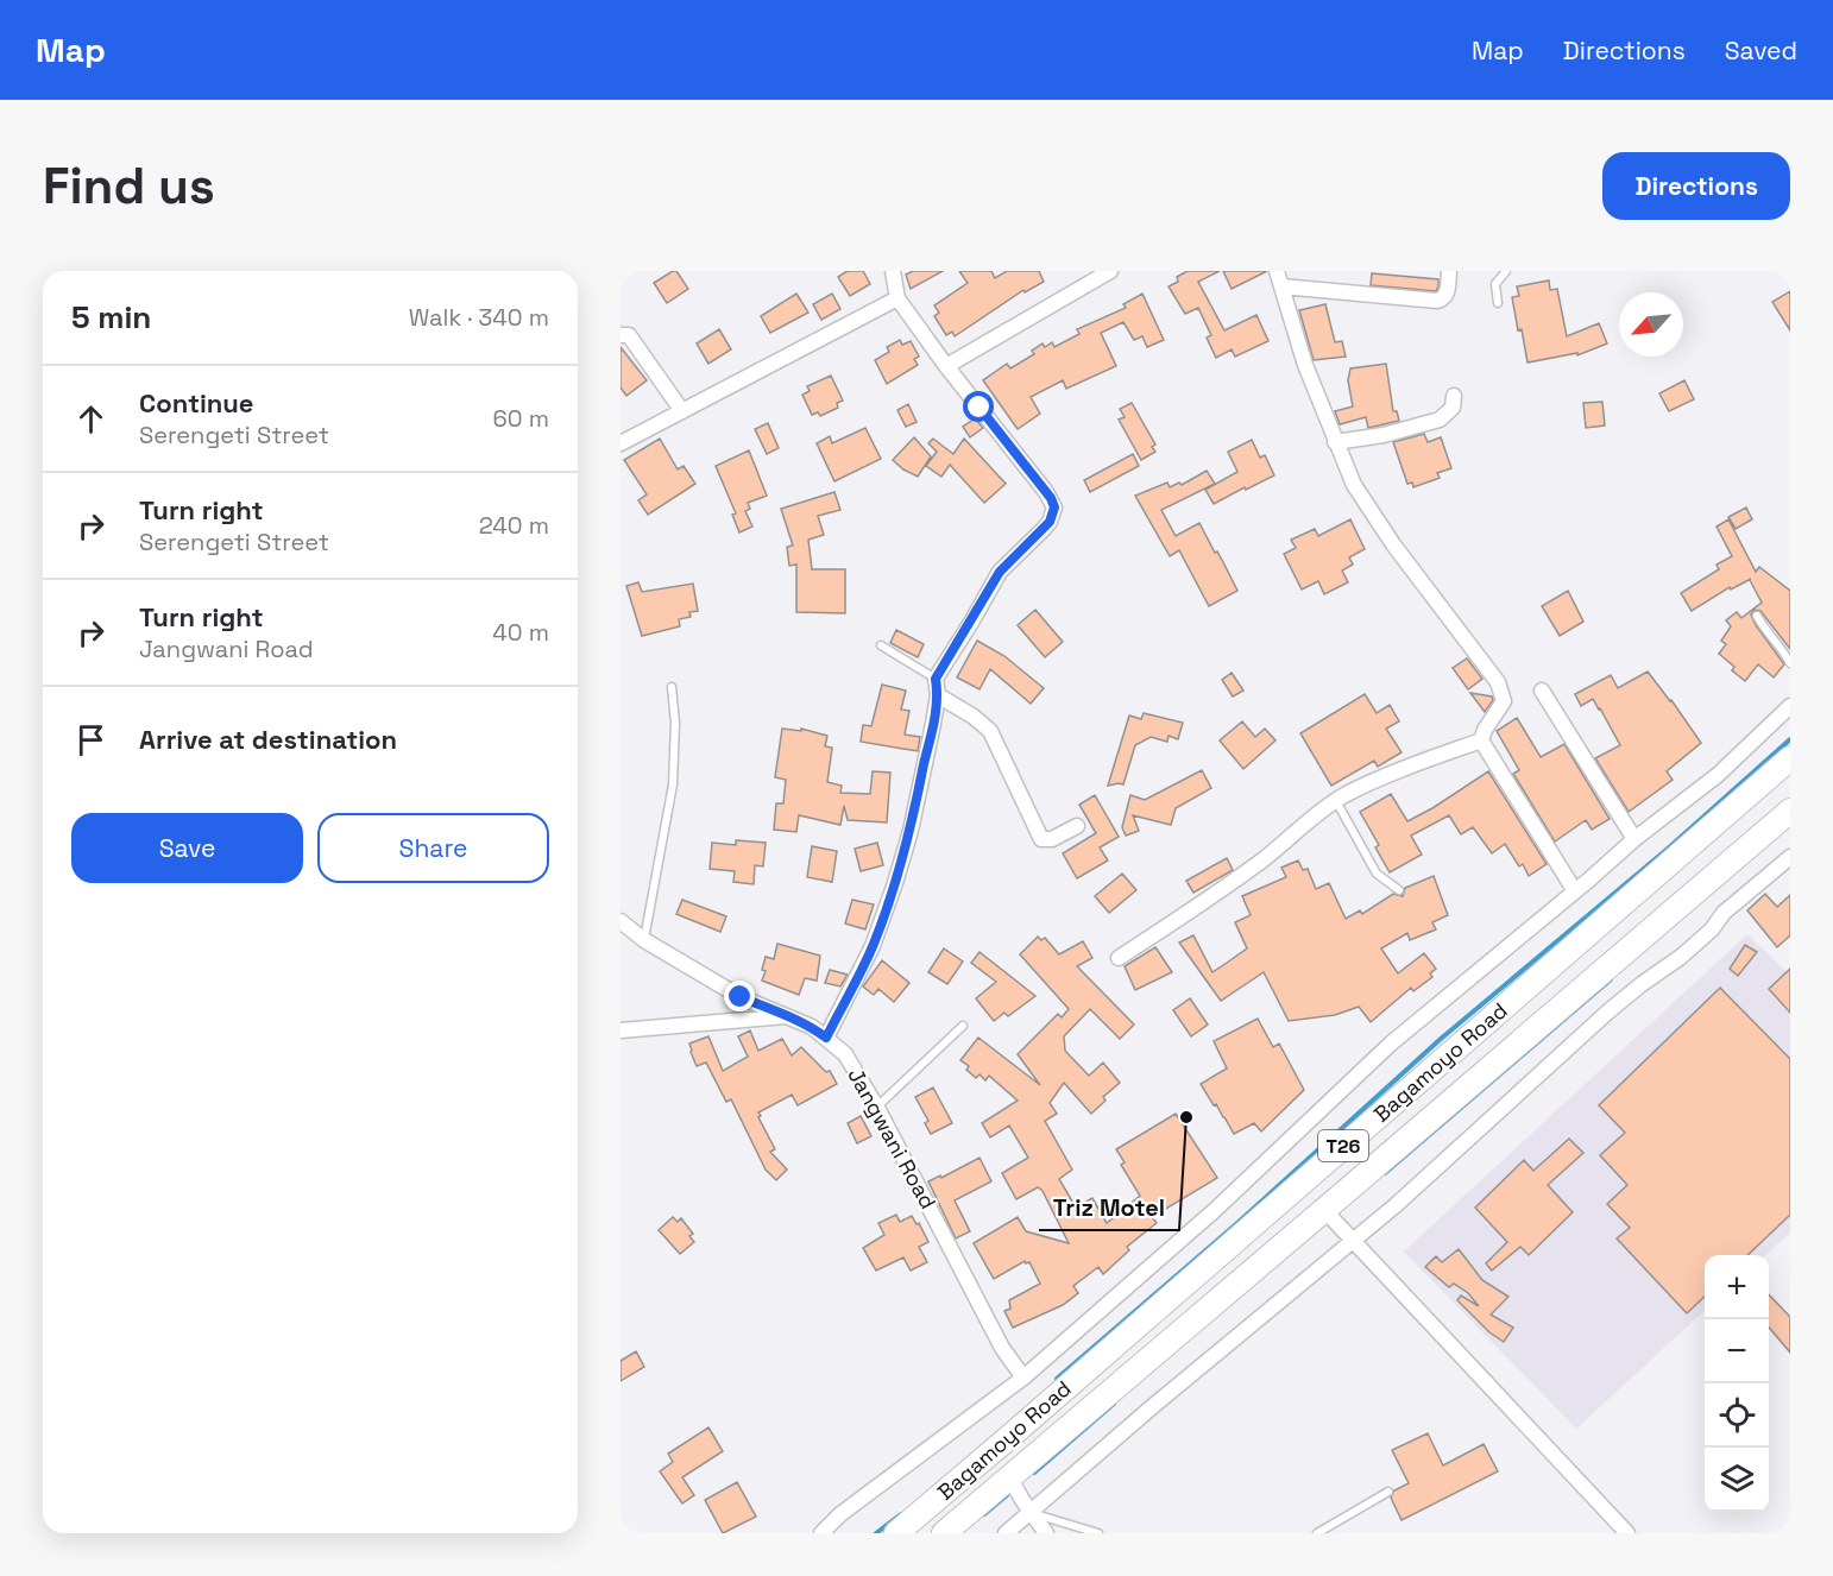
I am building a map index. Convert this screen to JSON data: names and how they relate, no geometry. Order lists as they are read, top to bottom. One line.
{"streets":{"highway":["Bagamoyo Road","T26"],"street":["Jangwani Road"]},"places":["Triz Motel"],"north":"bottom left","page":{"header":"Map","nav":["Map","Directions","Saved"],"buttons":["Directions",["Save","Share"]],"title":"Find us","heading":["5 min","Walk · 340 m"],"list":[["Continue","Serengeti Street","60 m"],["Turn right","Serengeti Street","240 m"],["Turn right","Jangwani Road","40 m"],"Arrive at destination"],"map_buttons":["+","−"]}}
